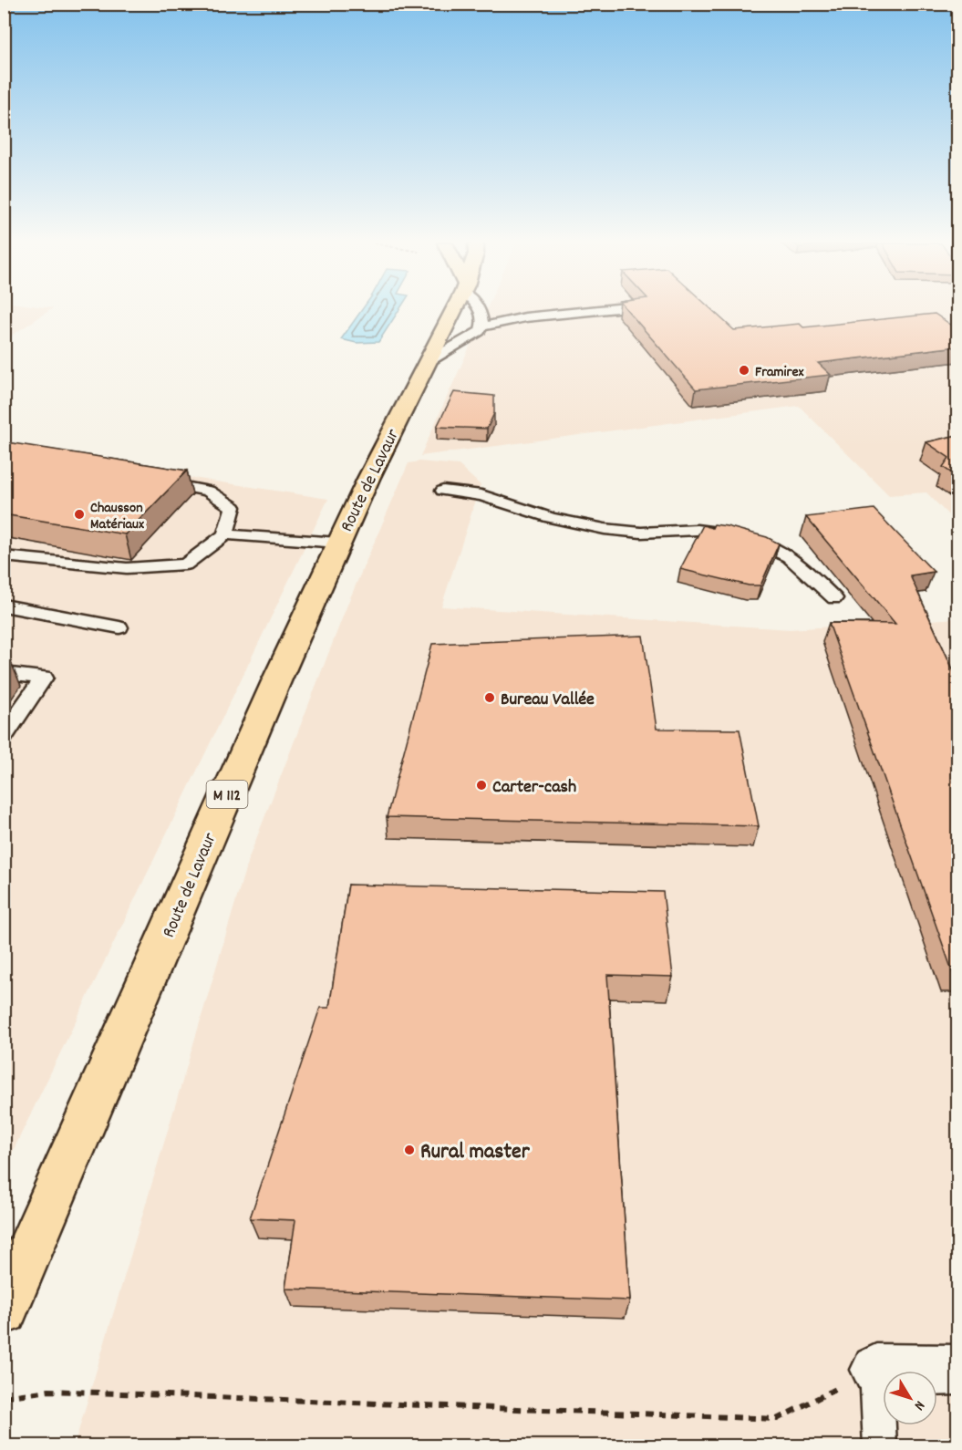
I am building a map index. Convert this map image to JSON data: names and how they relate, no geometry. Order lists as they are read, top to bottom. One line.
{"streets":{"main road":["Route de Lavaur","M 112"]},"places":["Framirex","Chausson Matériaux","Bureau Vallée","Carter-cash","Rural master"],"north":"bottom right"}
